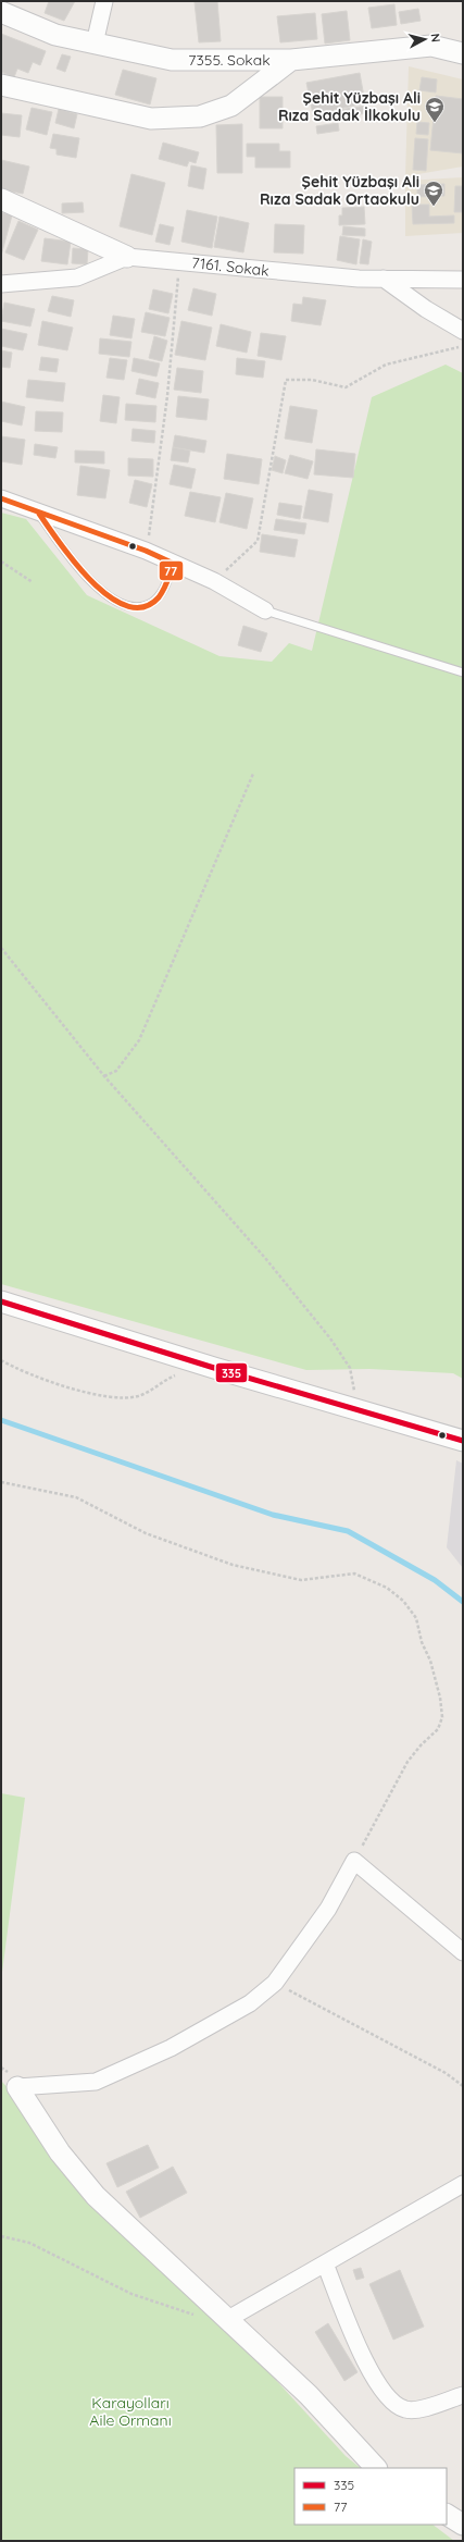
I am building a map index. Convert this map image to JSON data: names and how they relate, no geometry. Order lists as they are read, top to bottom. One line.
{"streets":{"street":["7355. Sokak","7161. Sokak"]},"parks":["Karayolları Aile Ormanı"],"places":{"school or university":["Şehit Yüzbaşı Ali Rıza Sadak İlkokulu","Şehit Yüzbaşı Ali Rıza Sadak Ortaokulu"]},"lines":["transit line 77","transit line 335"],"legend":["335","77"],"north":"right"}
